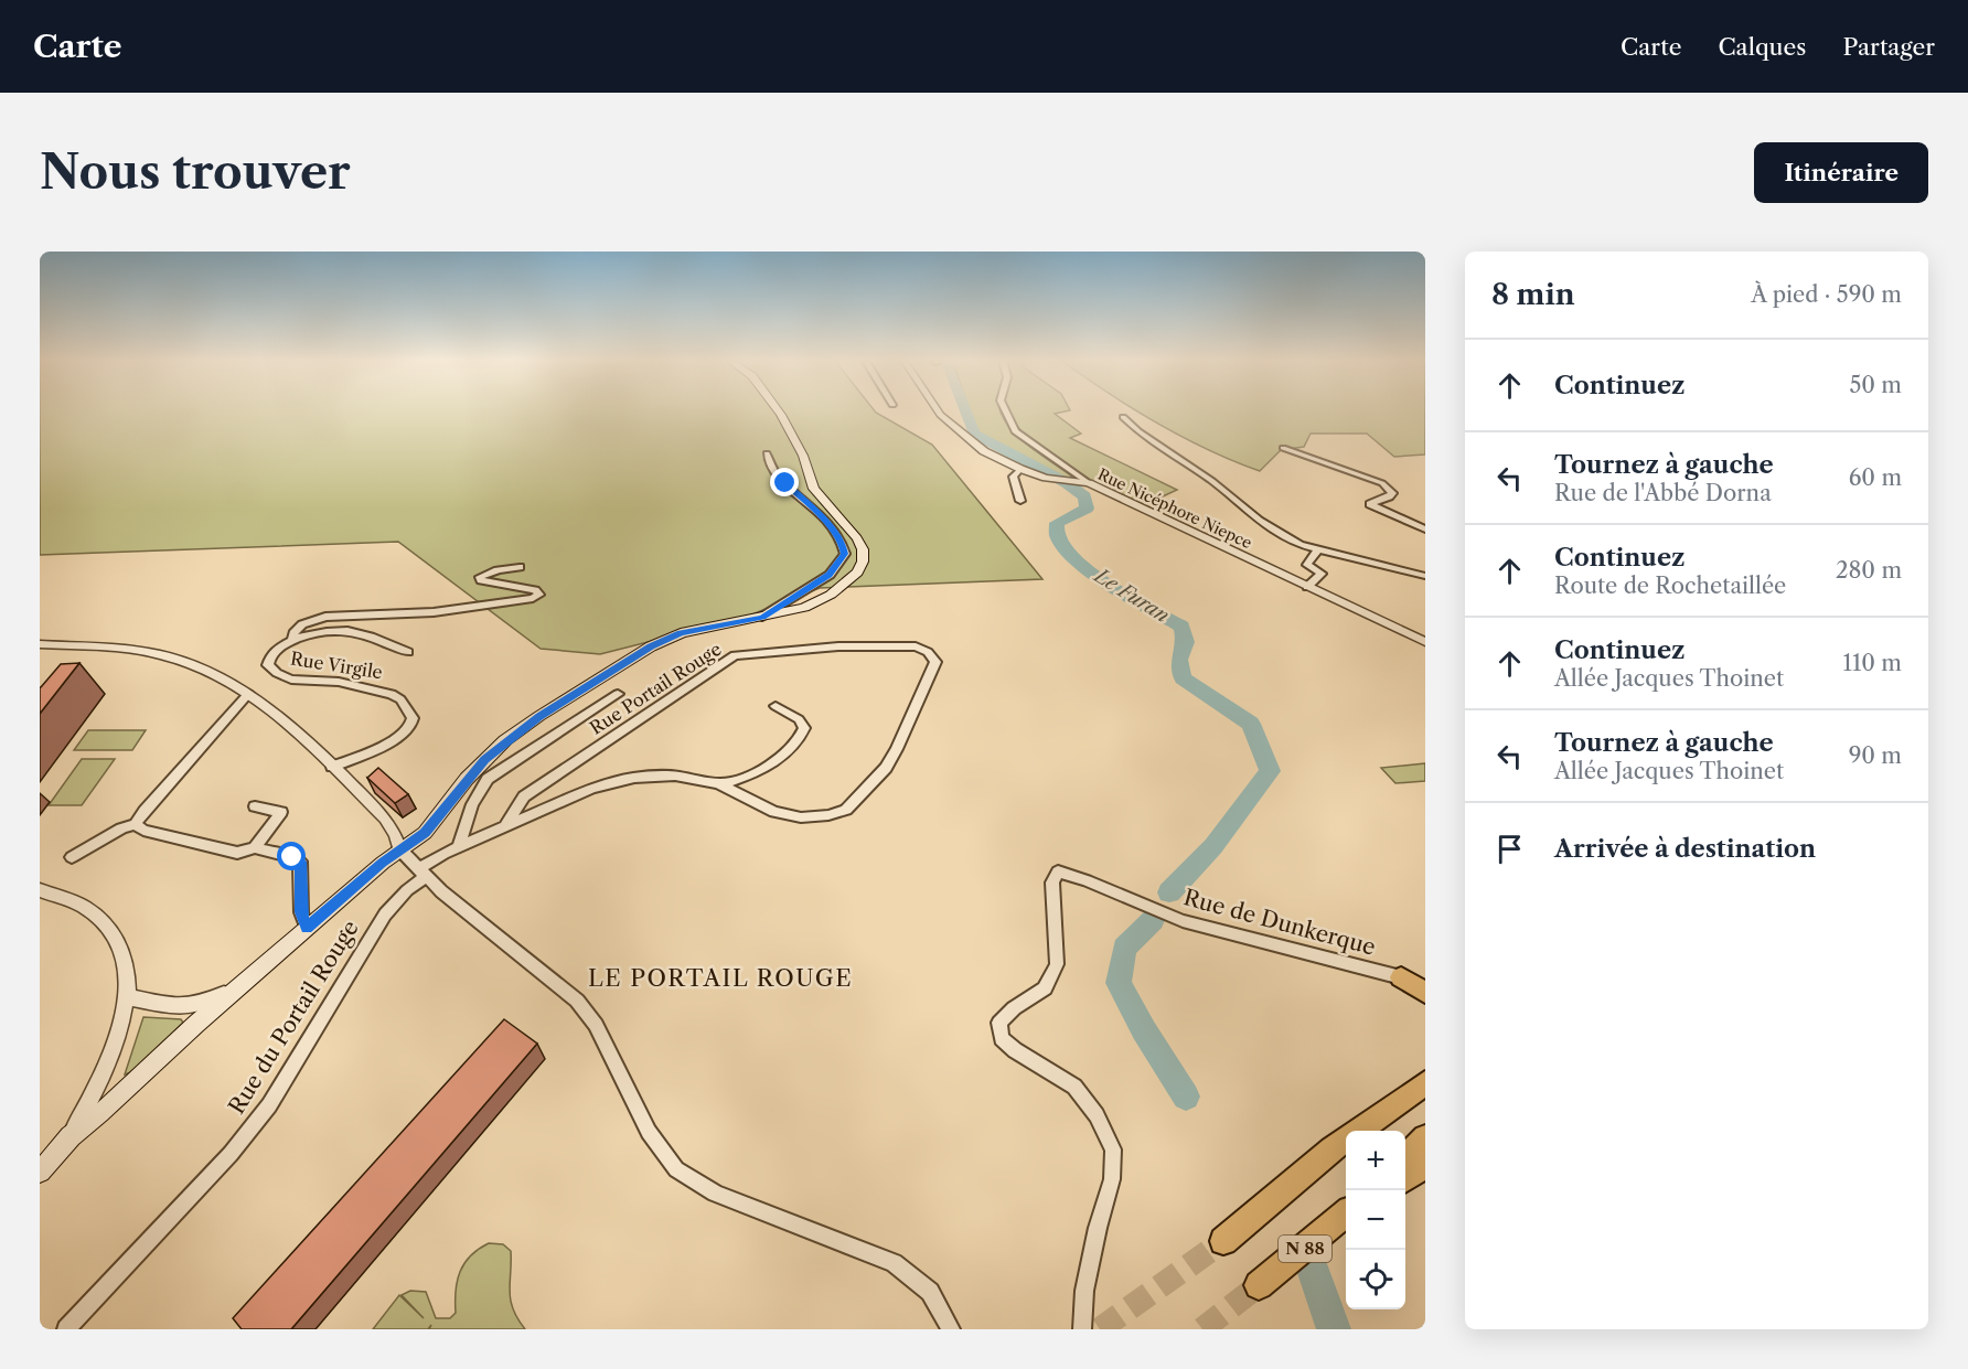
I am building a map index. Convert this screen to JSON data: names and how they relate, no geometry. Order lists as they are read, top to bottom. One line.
{"streets":{"highway":["N 88"],"street":["Rue Nicéphore Niepce","Rue Virgile","Rue Portail Rouge","Rue de Dunkerque","Rue du Portail Rouge"]},"crossings":[["Rue Portail Rouge","Rue du Portail Rouge"]],"districts":["LE PORTAIL ROUGE"],"water":["Le Furan"],"page":{"header":"Carte","nav":["Carte","Calques","Partager"],"buttons":"Itinéraire","title":"Nous trouver","heading":["8 min","À pied · 590 m"],"list":[["Continuez","50 m"],["Tournez à gauche","Rue de l'Abbé Dorna","60 m"],["Continuez","Route de Rochetaillée","280 m"],["Continuez","Allée Jacques Thoinet","110 m"],["Tournez à gauche","Allée Jacques Thoinet","90 m"],"Arrivée à destination"],"map_buttons":["+","−"]}}
